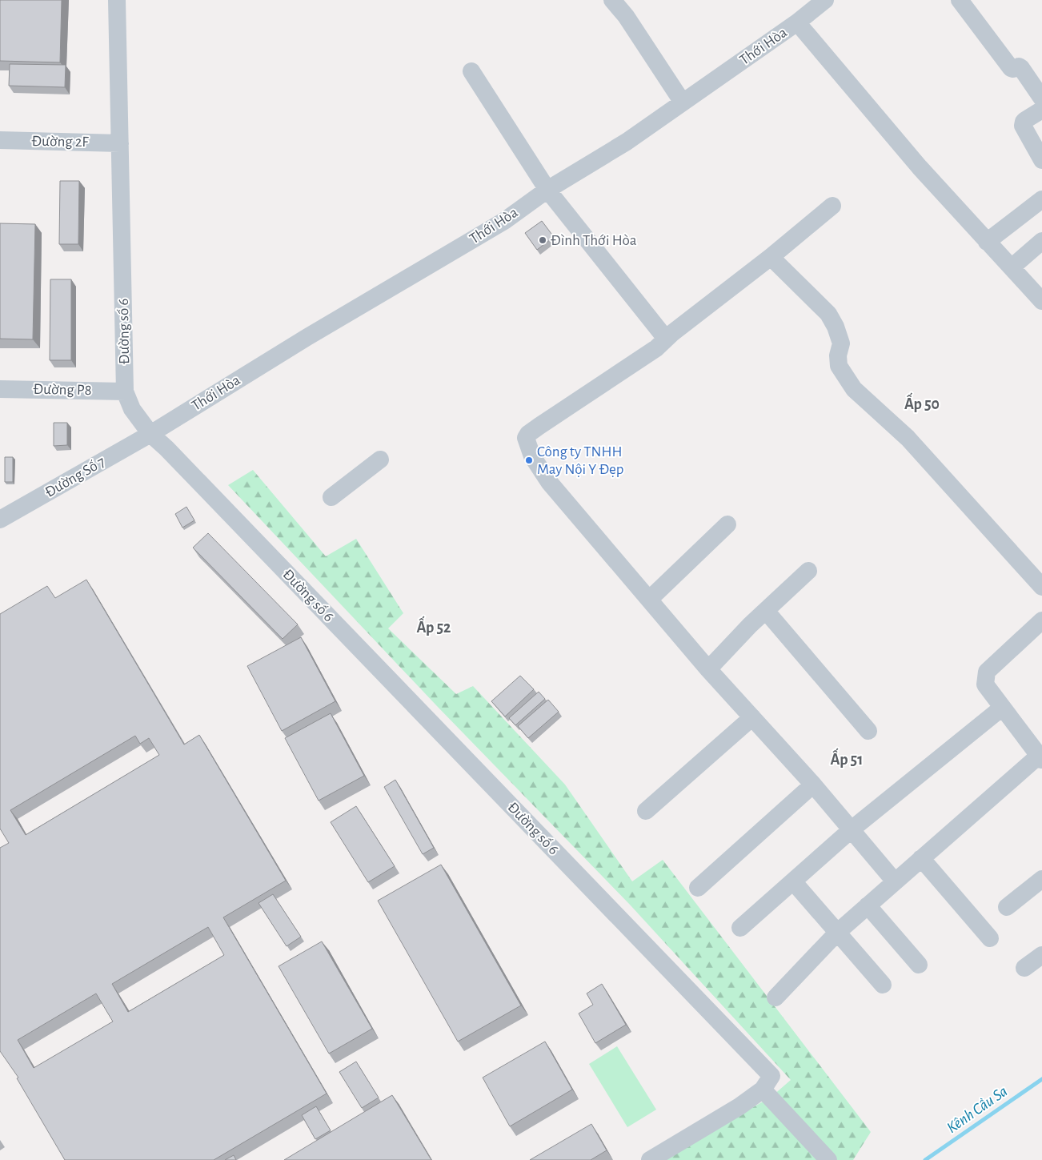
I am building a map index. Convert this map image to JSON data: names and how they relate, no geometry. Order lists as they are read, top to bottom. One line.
{"streets":{"street":["Thới Hòa","Đường 2F","Đường số 6","Đường P8","Đường Số 7"]},"crossings":[["Thới Hòa","Đường số 6"],["Thới Hòa","Đường Số 7"],["Đường 2F","Đường số 6"],["Đường số 6","Đường P8"],["Đường số 6","Đường Số 7"]],"districts":["Ấp 50","Ấp 52","Ấp 51"],"water":["Kênh Cầu Sa"],"places":["Đình Thới Hòa","Công ty TNHH May Nội Y Đẹp"]}
